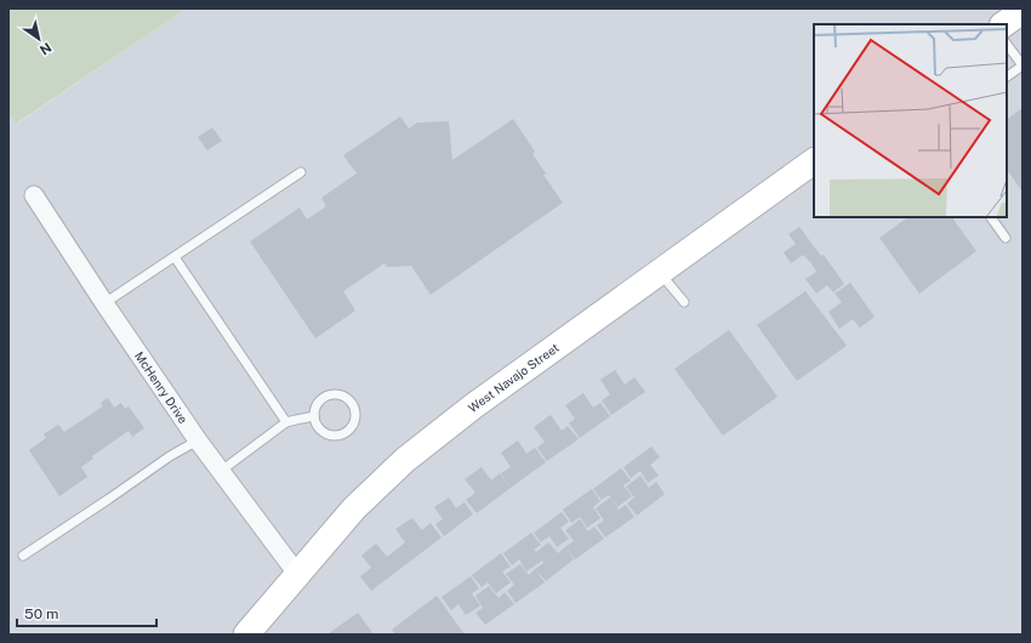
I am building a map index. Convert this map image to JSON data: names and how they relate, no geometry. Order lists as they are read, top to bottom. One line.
{"streets":{"street":["West Navajo Street","McHenry Drive"]},"crossings":[["West Navajo Street","McHenry Drive"]],"scale_bar":"50 m","north":"bottom right"}
